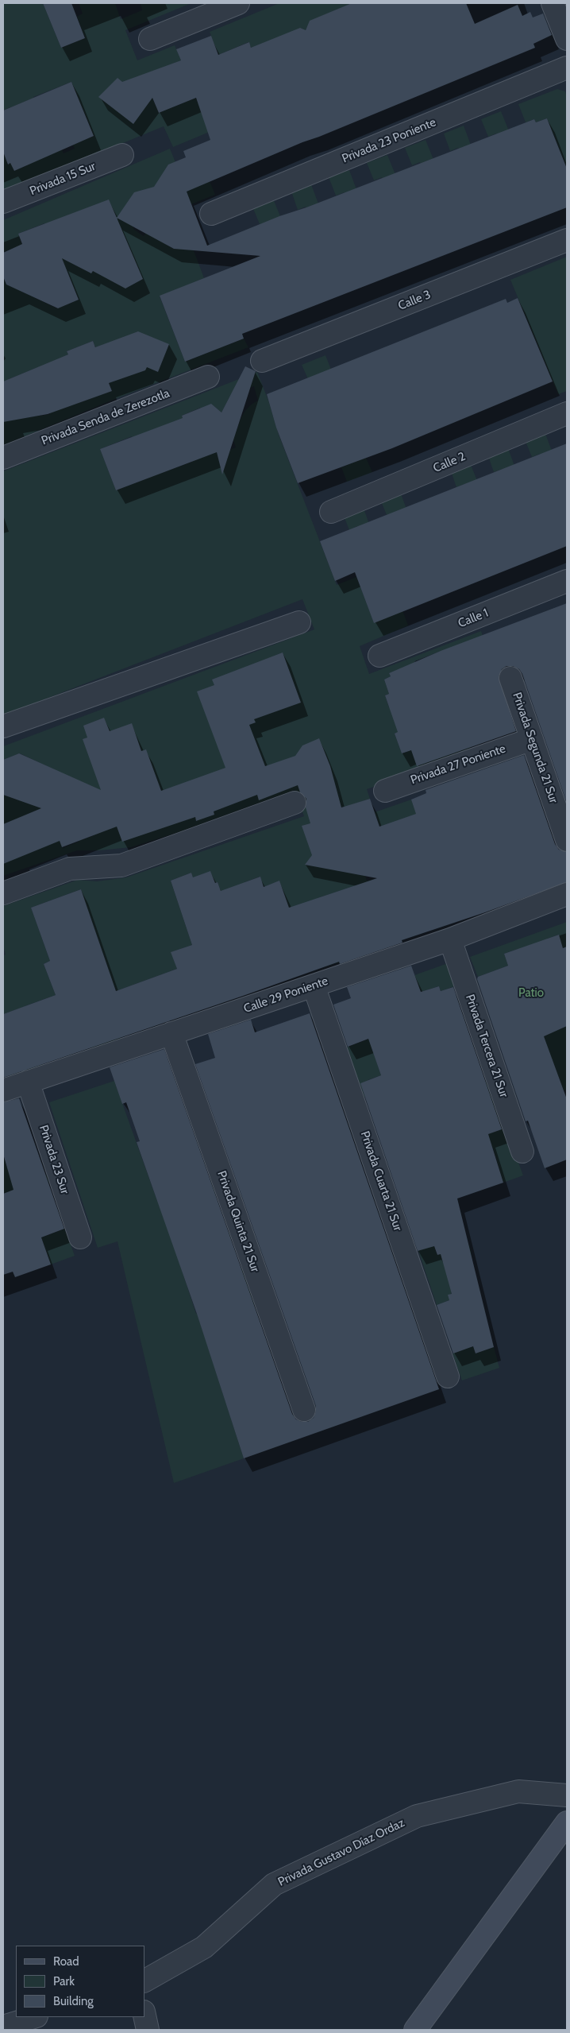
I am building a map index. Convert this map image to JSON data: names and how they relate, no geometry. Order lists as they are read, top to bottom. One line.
{"streets":{"street":["Privada 23 Poniente","Privada 15 Sur","Calle 3","Privada Senda de Zerezotla","Calle 2","Calle 1","Privada Segunda 21 Sur","Privada 27 Poniente","Calle 29 Poniente","Privada Tercera 21 Sur","Privada 23 Sur","Privada Cuarta 21 Sur","Privada Quinta 21 Sur","Privada Gustavo Díaz Ordaz"]},"crossings":[["Privada Segunda 21 Sur","Privada 27 Poniente"],["Calle 29 Poniente","Privada Tercera 21 Sur"],["Calle 29 Poniente","Privada 23 Sur"],["Calle 29 Poniente","Privada Cuarta 21 Sur"],["Calle 29 Poniente","Privada Quinta 21 Sur"]],"parks":["Patio"],"legend":["Road","Park","Building"]}
